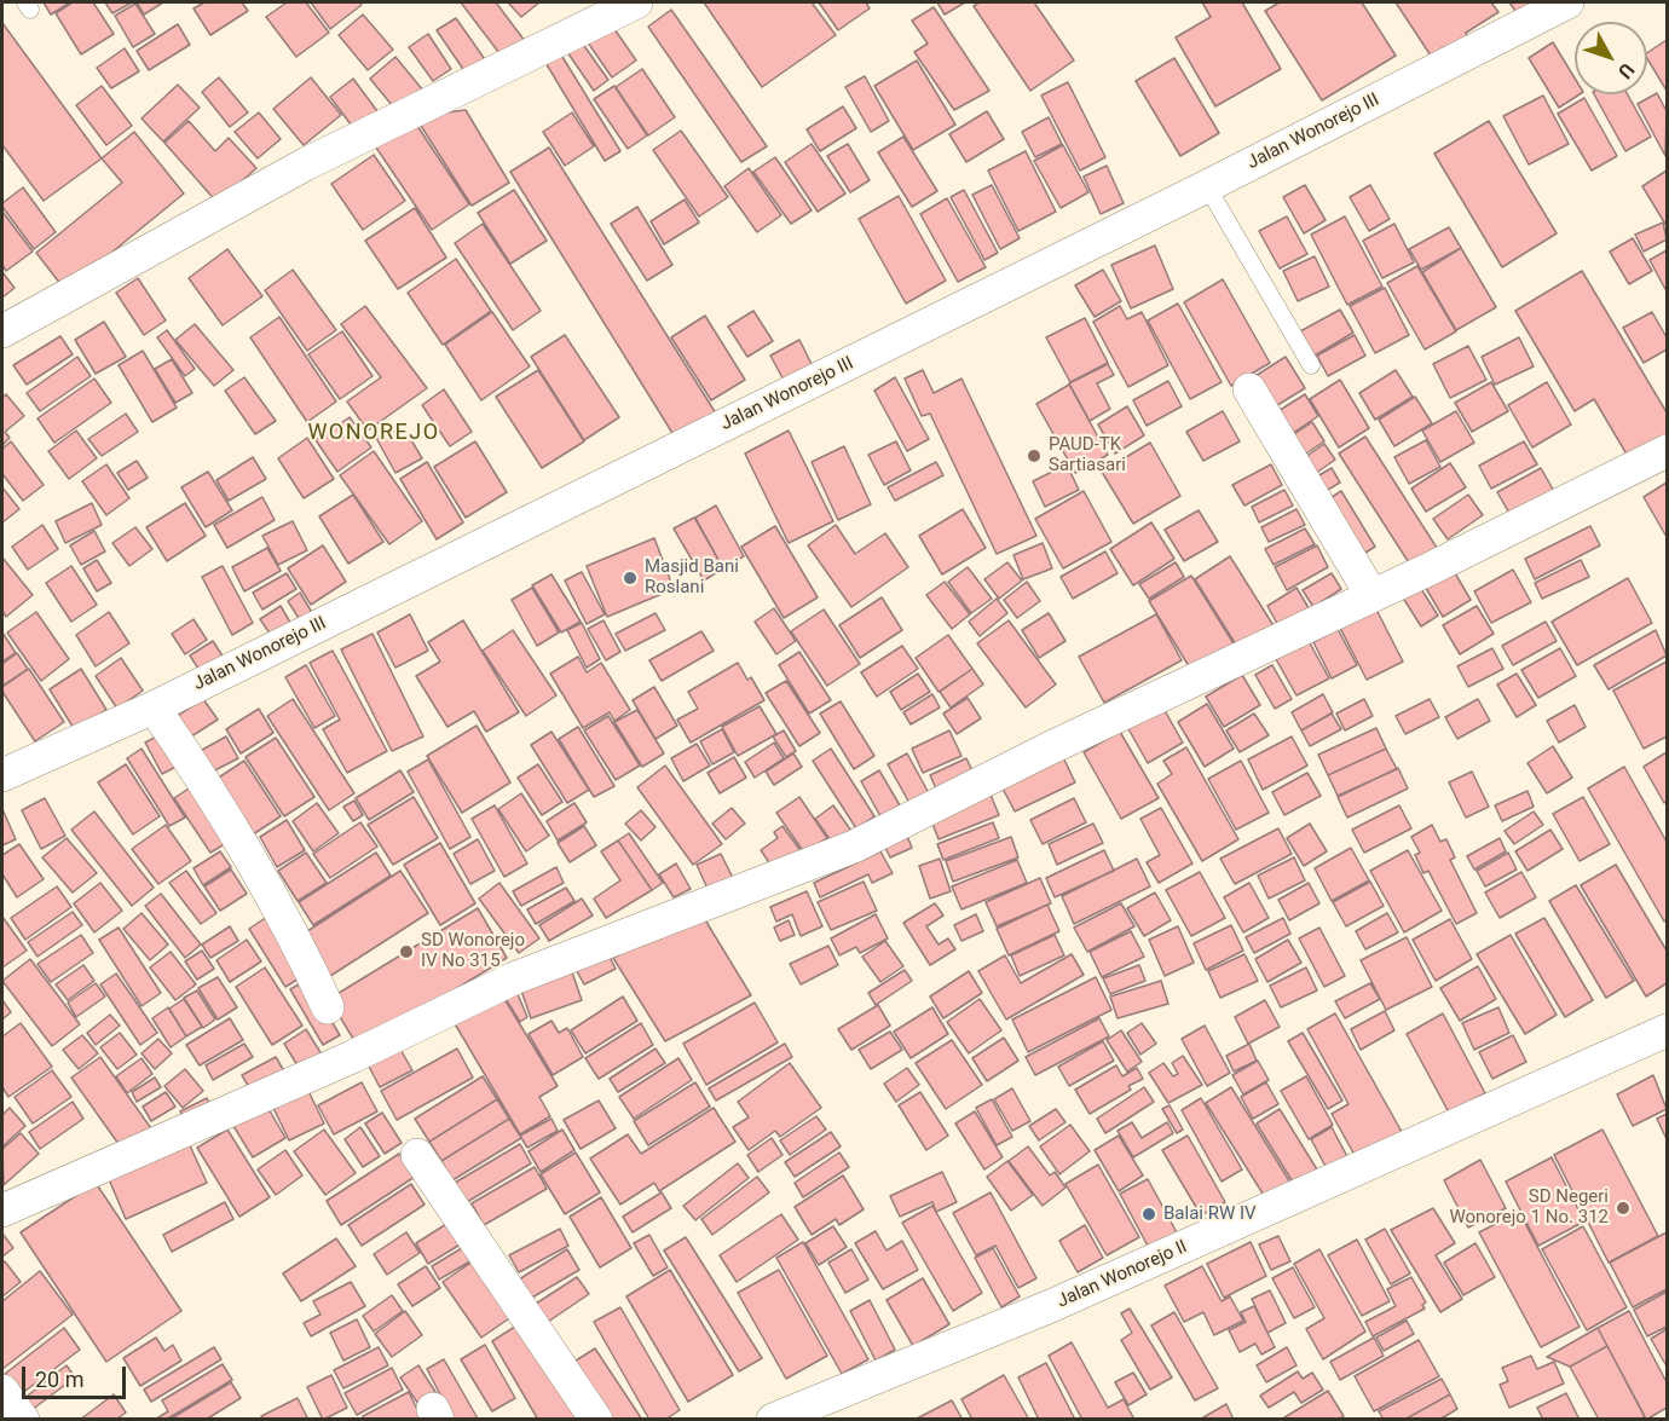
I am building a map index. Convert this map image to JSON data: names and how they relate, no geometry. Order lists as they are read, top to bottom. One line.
{"streets":{"street":["Jalan Wonorejo III","Jalan Wonorejo II"]},"districts":["WONOREJO"],"places":["PAUD-TK Sartiasari","Masjid Bani Roslani","SD Wonorejo IV No 315","SD Negeri Wonorejo 1 No. 312","Balai RW IV"],"scale_bar":"20 m","north":"bottom right"}
